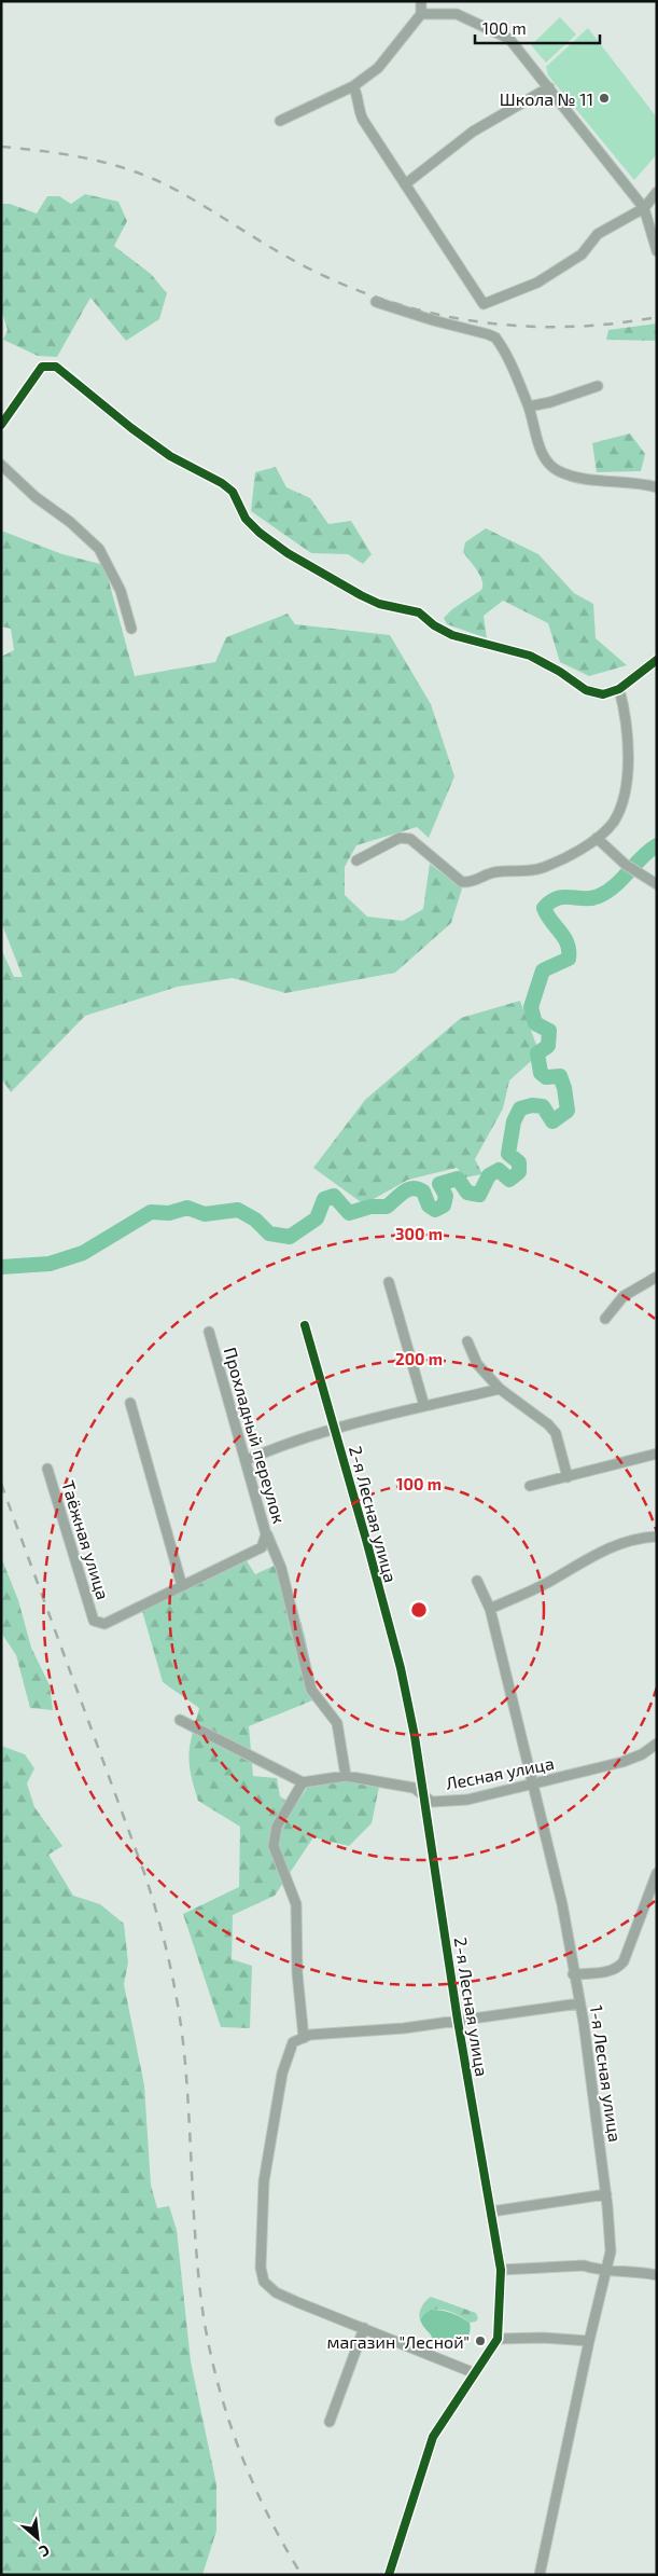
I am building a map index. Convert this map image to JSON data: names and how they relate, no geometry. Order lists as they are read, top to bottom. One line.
{"streets":{"street":["Прохладный переулок","2-я Лесная улица","Таёжная улица","Лесная улица","1-я Лесная улица"]},"crossings":[["Прохладный переулок","Таёжная улица"],["2-я Лесная улица","Лесная улица"],["Лесная улица","1-я Лесная улица"]],"places":["Школа № 11","магазин \"Лесной\""],"scale_bar":"100 m","north":"bottom right","rings":["300 m","200 m","100 m"]}
